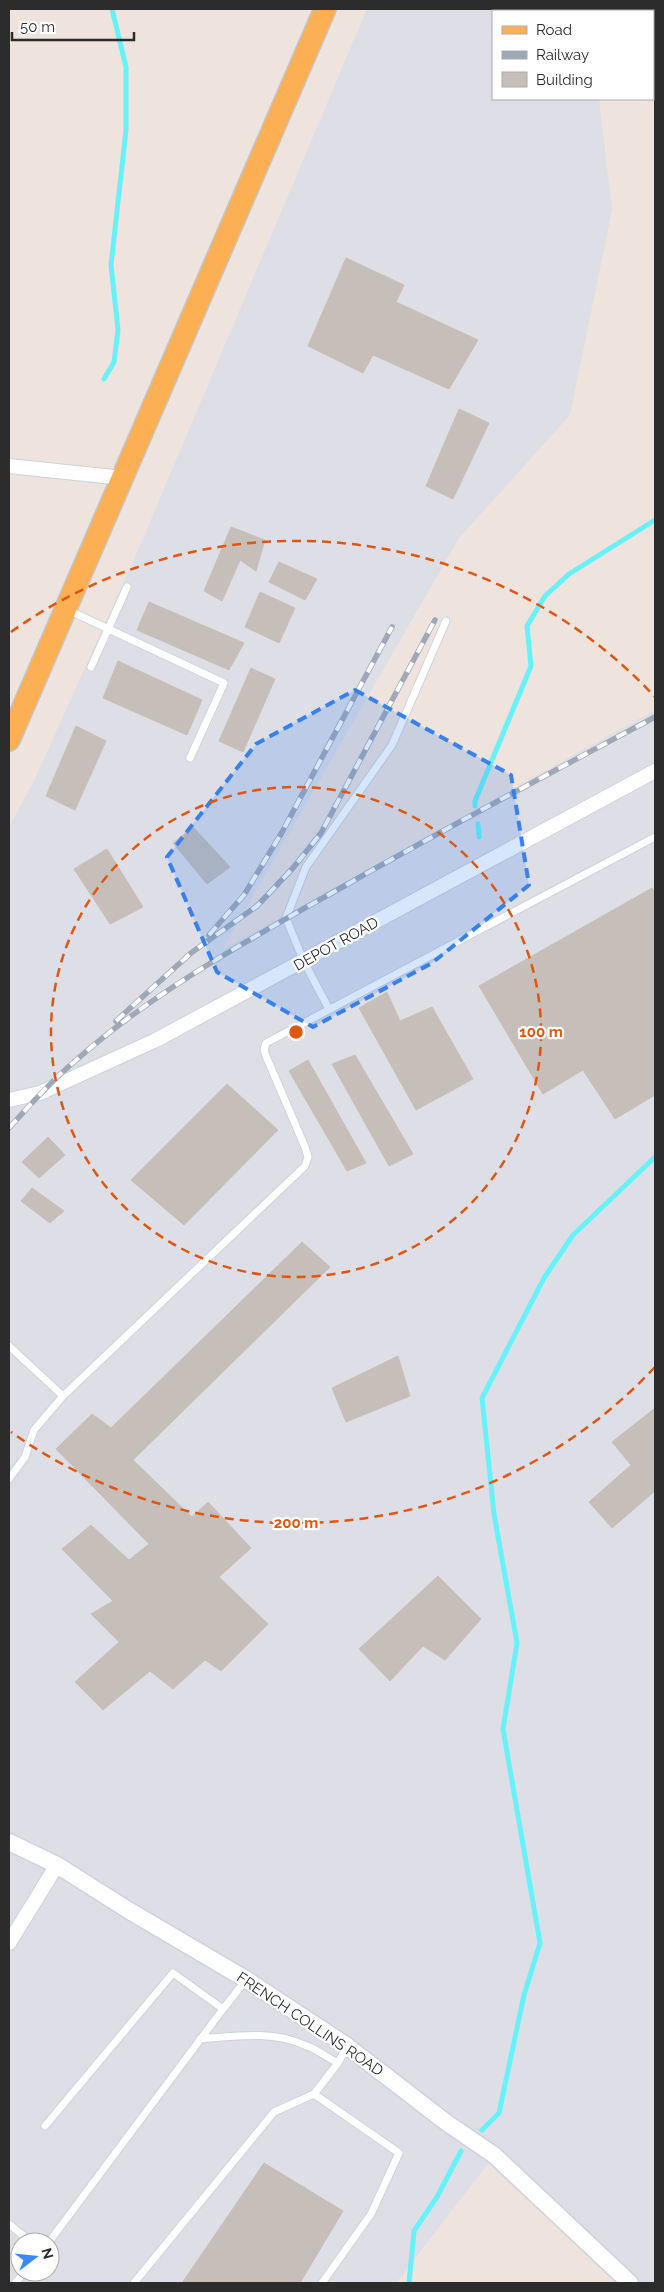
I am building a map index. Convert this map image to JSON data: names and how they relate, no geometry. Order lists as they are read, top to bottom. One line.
{"streets":{"street":["DEPOT ROAD","FRENCH COLLINS ROAD"]},"legend":["Road","Railway","Building"],"scale_bar":"50 m","north":"right","rings":["100 m","200 m"]}
